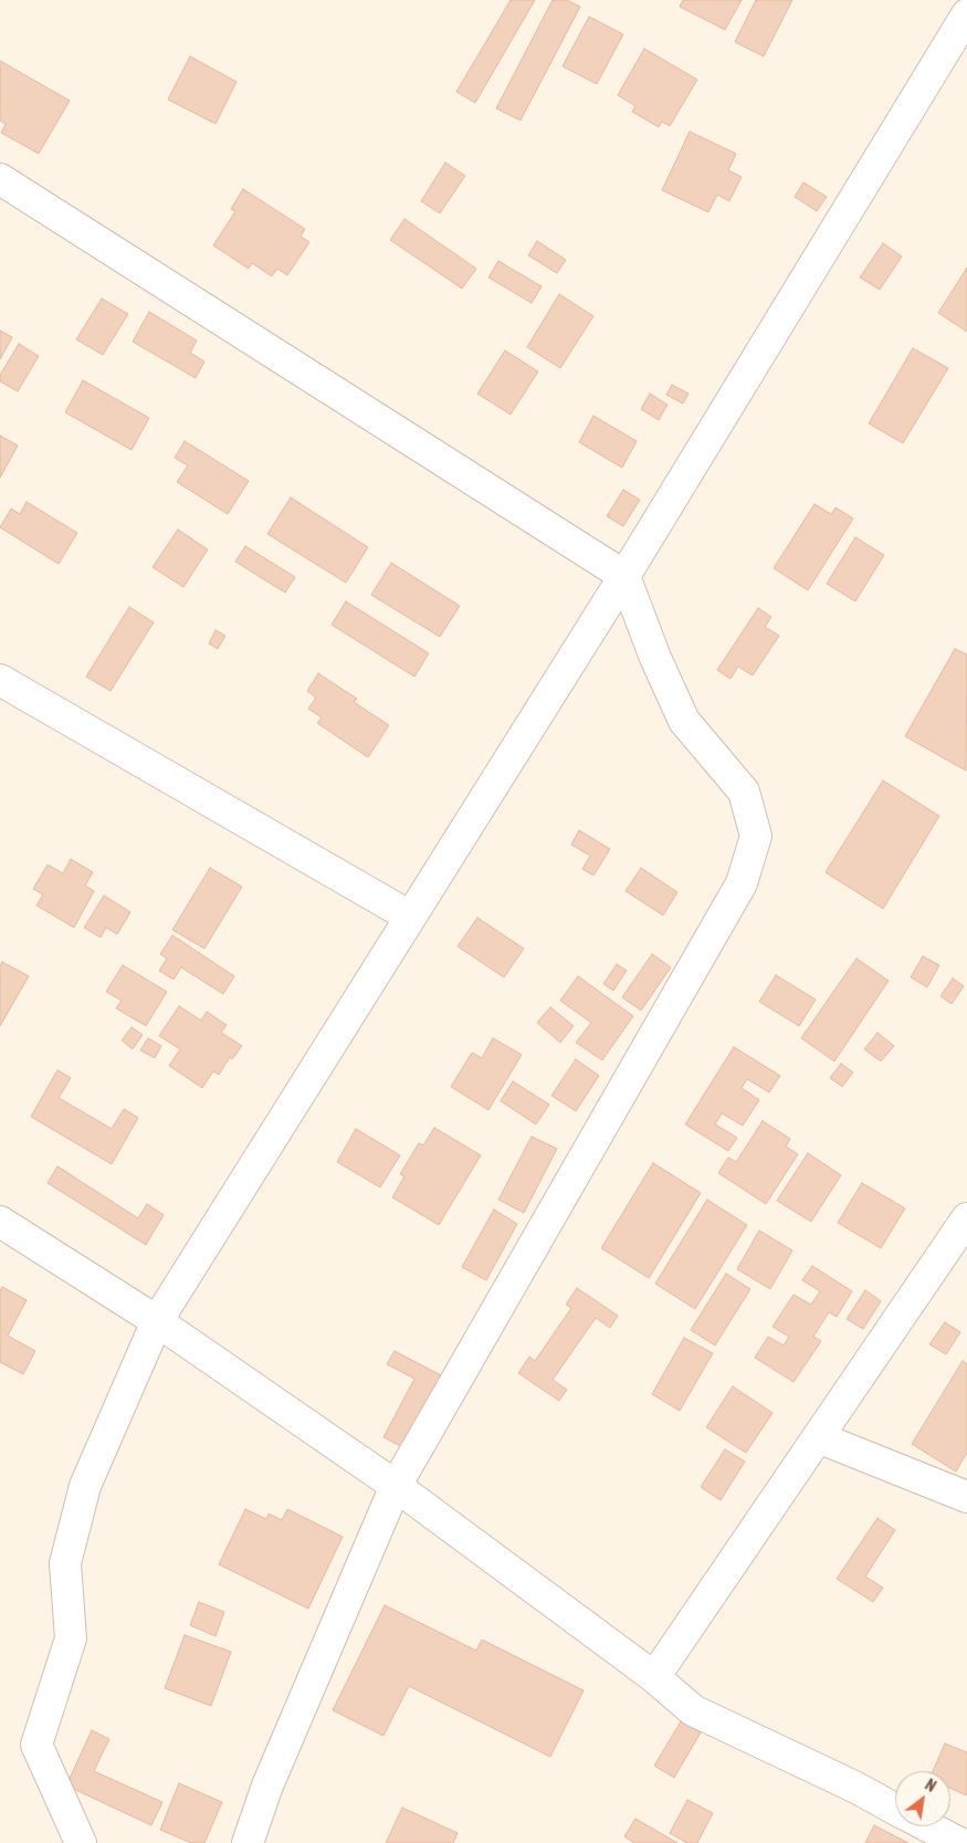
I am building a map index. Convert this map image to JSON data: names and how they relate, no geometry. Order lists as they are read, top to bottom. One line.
{"north":"top right"}
